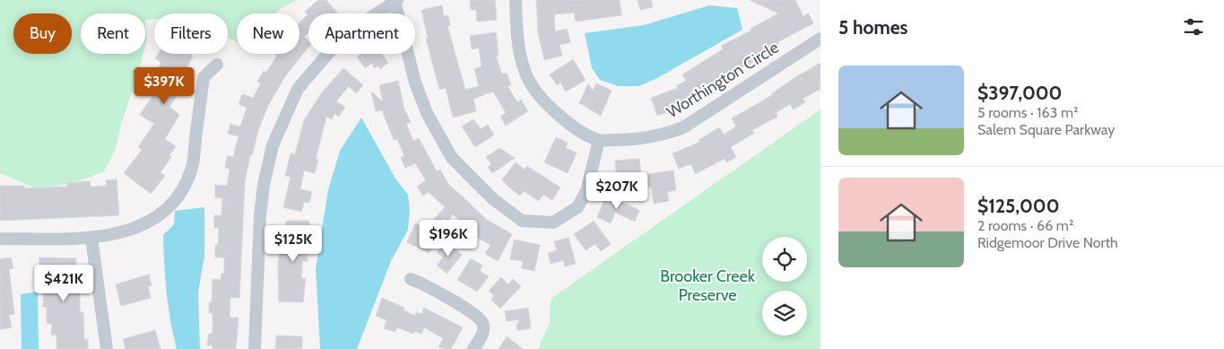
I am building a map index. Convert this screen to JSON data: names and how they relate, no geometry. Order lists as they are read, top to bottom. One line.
{"streets":{"street":["Worthington Circle"]},"parks":["Brooker Creek Preserve"],"page":{"heading":"5 homes","chip":["Buy","Rent","Filters","New","Apartment"],"list":[{"name":"$397,000","note":"5 rooms · 163 m² · Salem Square Parkway"},{"name":"$125,000","note":"2 rooms · 66 m² · Ridgemoor Drive North"}],"price":["$397K","$207K","$196K","$125K","$421K"]}}
